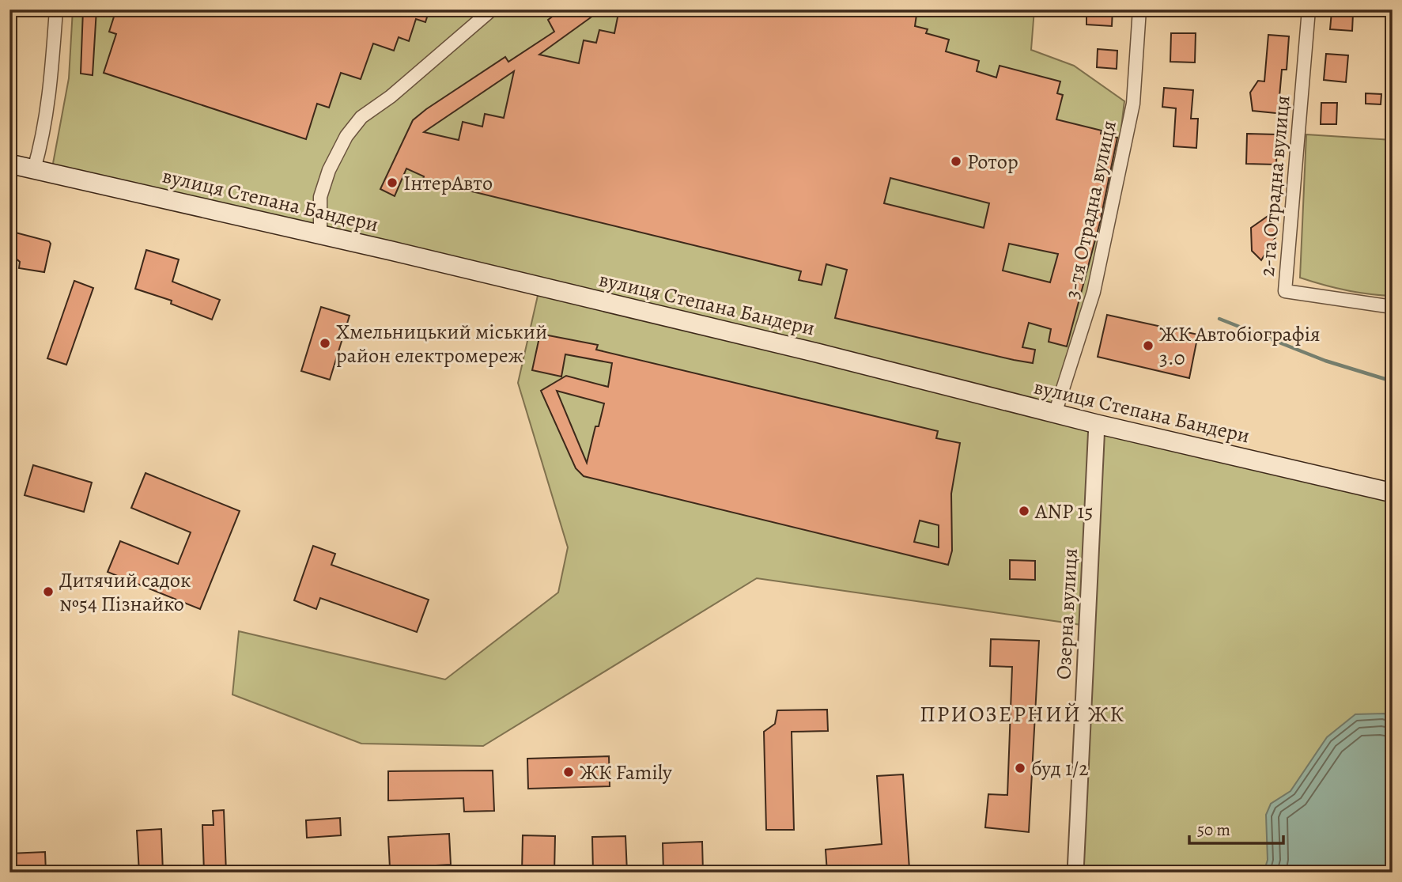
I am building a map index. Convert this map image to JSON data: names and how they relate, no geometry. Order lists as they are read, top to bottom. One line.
{"streets":{"main road":["вулиця Степана Бандери"],"street":["2-га Отрадна вулиця","3-тя Отрадна вулиця","Озерна вулиця"]},"crossings":[["вулиця Степана Бандери","3-тя Отрадна вулиця"],["вулиця Степана Бандери","Озерна вулиця"]],"districts":["ПРИОЗЕРНИЙ ЖК"],"places":["Ротор","ІнтерАвто","Хмельницький міський район електромереж","ЖК Автобіографія 3.0","ANP 15","Дитячий садок №54 Пізнайко","буд 1/2","ЖК Family"],"scale_bar":"50 m"}
